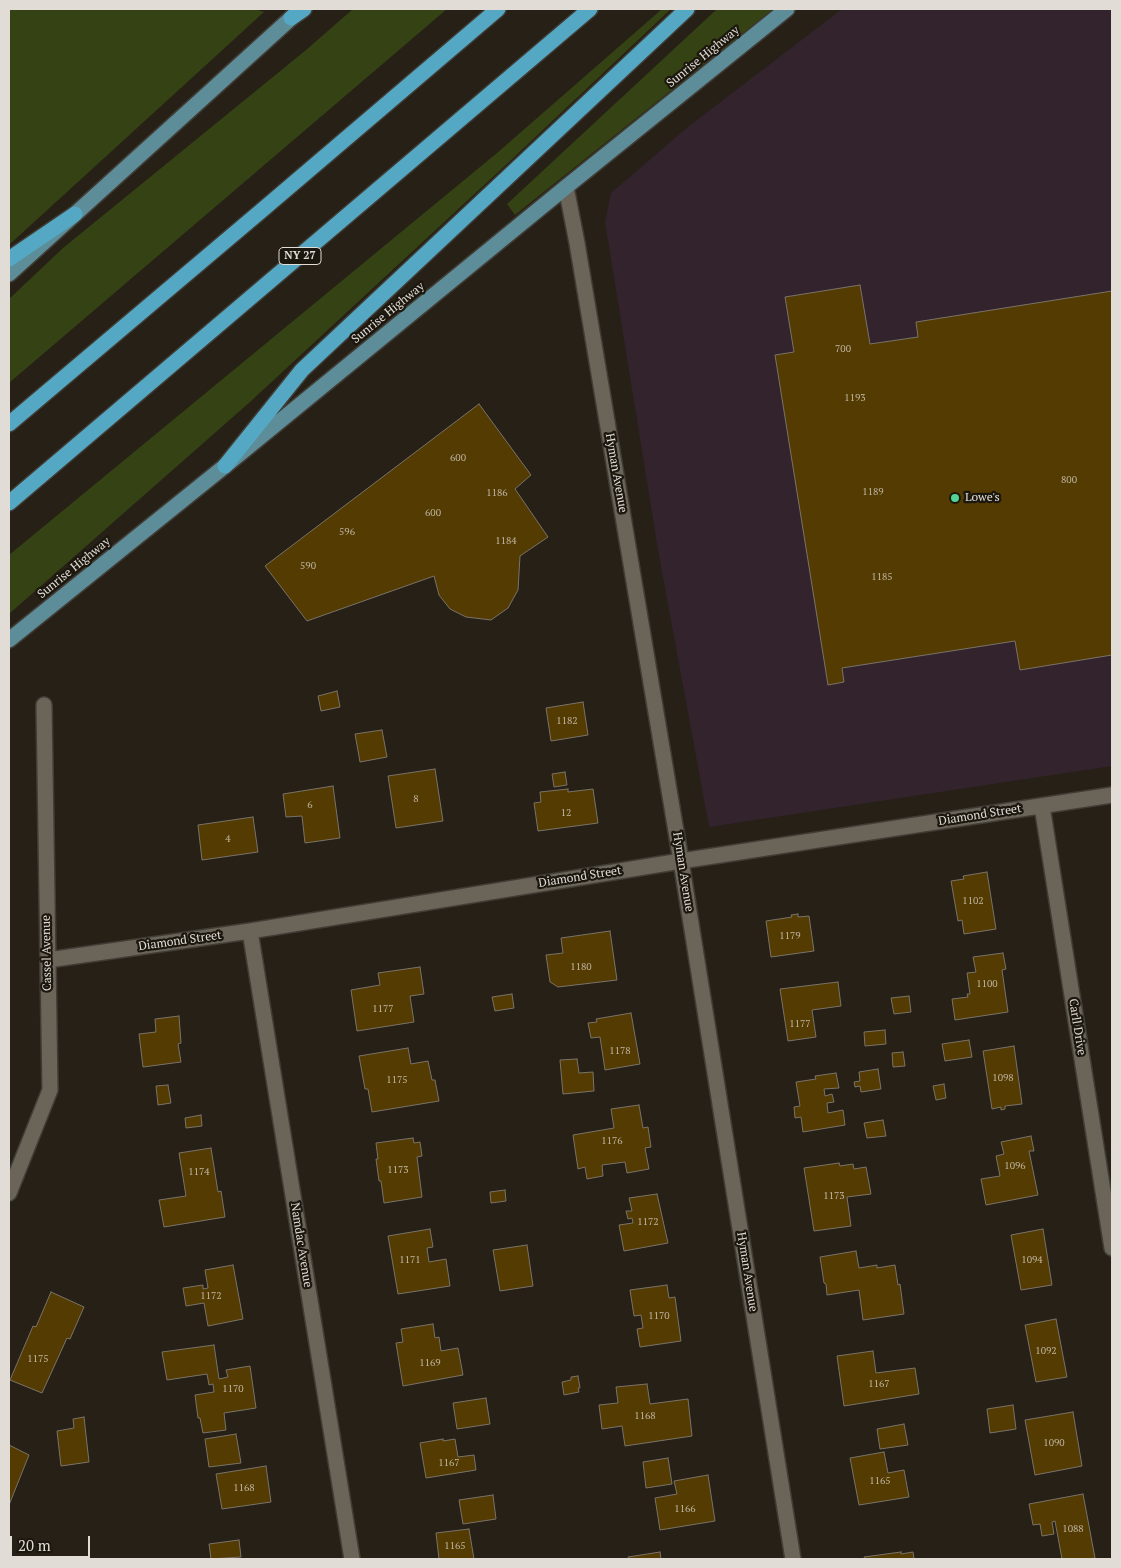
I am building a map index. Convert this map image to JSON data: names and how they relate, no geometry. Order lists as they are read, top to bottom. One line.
{"streets":{"highway":["NY 27"],"main road":["Sunrise Highway"],"street":["Hyman Avenue","Diamond Street","Cassel Avenue","Carll Drive","Namdac Avenue"]},"crossings":[["Sunrise Highway","Hyman Avenue"],["Hyman Avenue","Diamond Street"],["Diamond Street","Cassel Avenue"],["Diamond Street","Carll Drive"],["Diamond Street","Namdac Avenue"]],"places":["Lowe's"],"house_numbers":["700","1193","600","800","1189","1186","600","596","1184","590","1185","1182","8","6","12","4","1102","1179","1180","1100","1177","1177","1178","1098","1175","1176","1096","1173","1174","1173","1172","1171","1094","1172","1170","1092","1175","1169","1167","1170","1168","1090","1167","1165","1168","1166","1088","1165"],"scale_bar":"20 m"}
